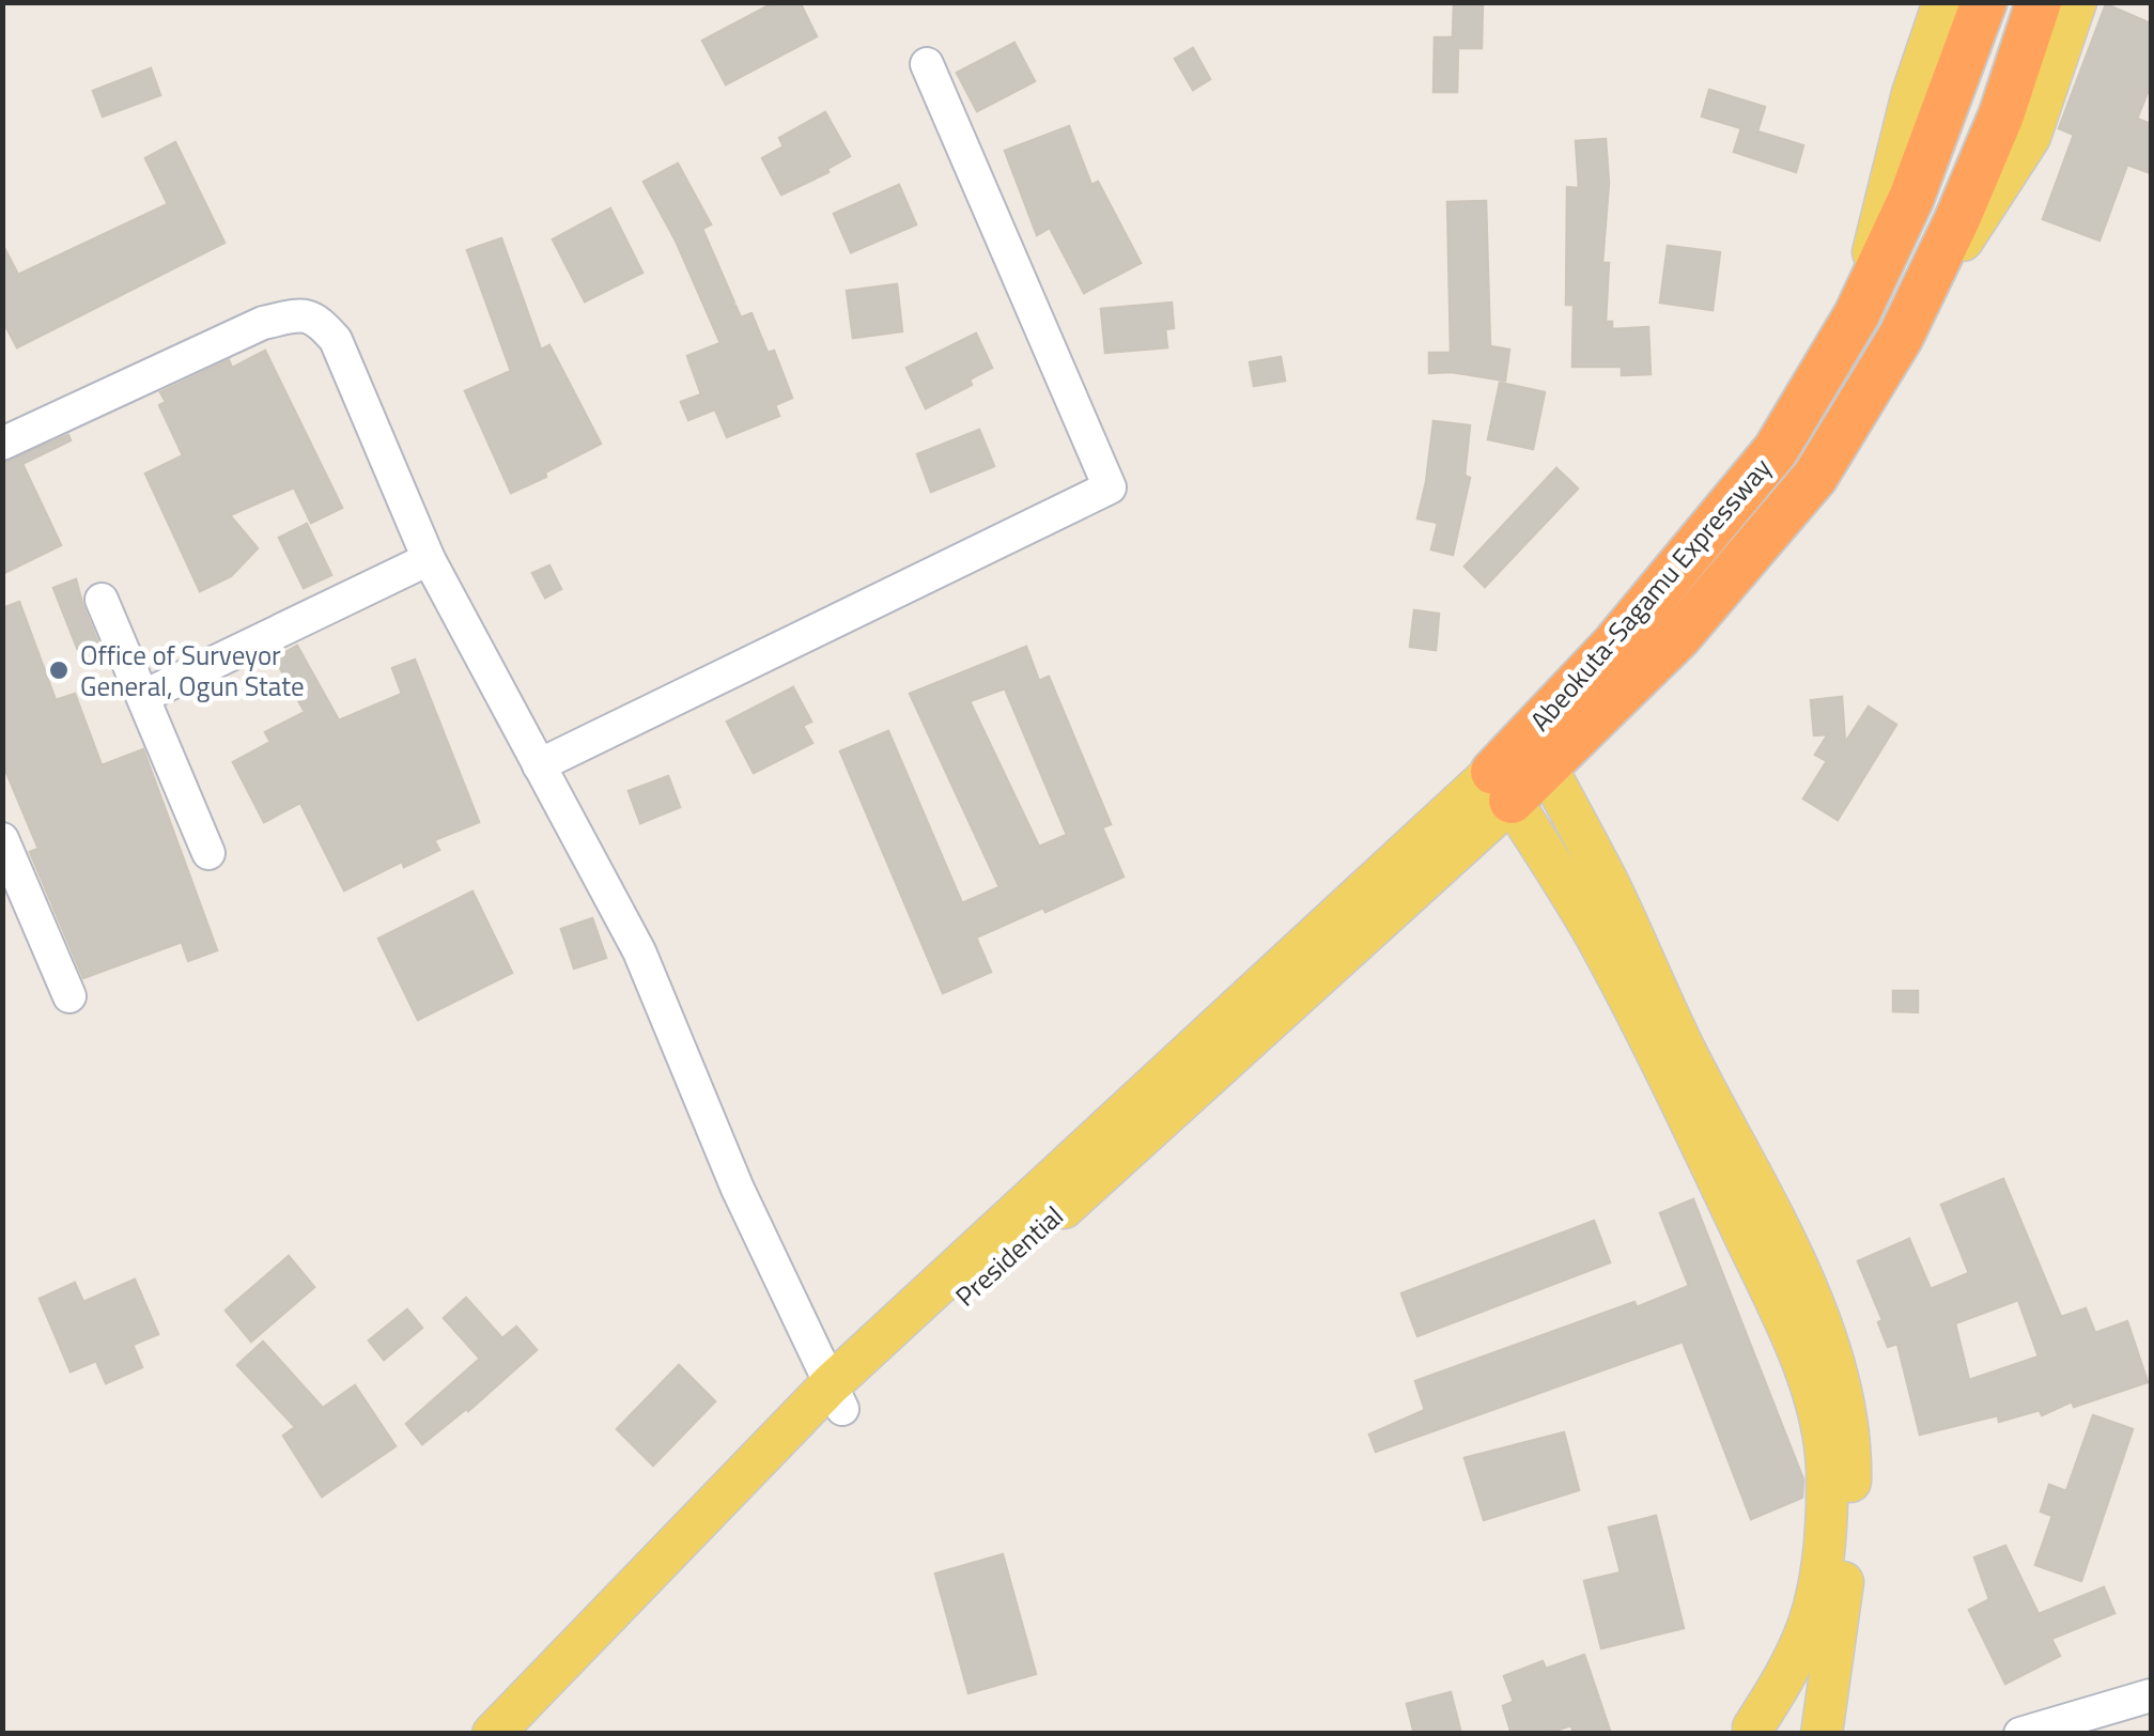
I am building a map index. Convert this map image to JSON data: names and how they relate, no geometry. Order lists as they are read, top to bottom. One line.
{"streets":{"highway":["Abeokuta-Sagamu Expressway"]},"places":["Office of Surveyor General, Ogun State"]}
